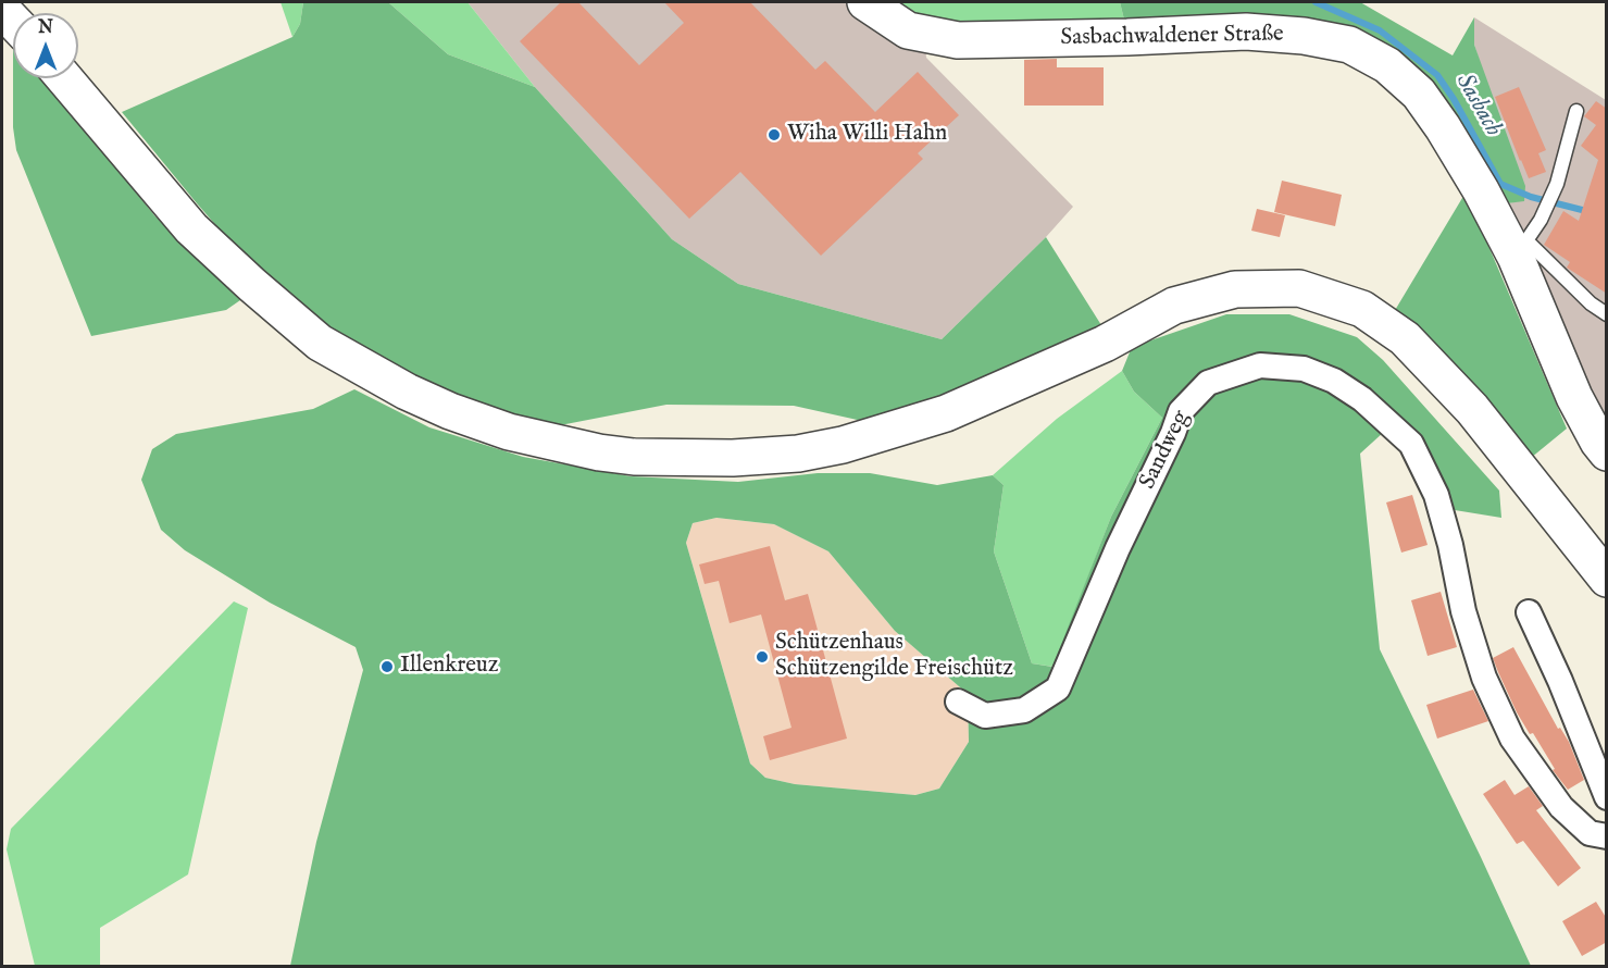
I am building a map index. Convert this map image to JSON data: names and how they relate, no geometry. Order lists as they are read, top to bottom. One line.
{"streets":{"main road":["Sasbachwaldener Straße"],"street":["Sandweg"]},"water":["Sasbach"],"places":["Wiha Willi Hahn","Schützenhaus Schützengilde Freischütz","Illenkreuz"],"north":"top"}
